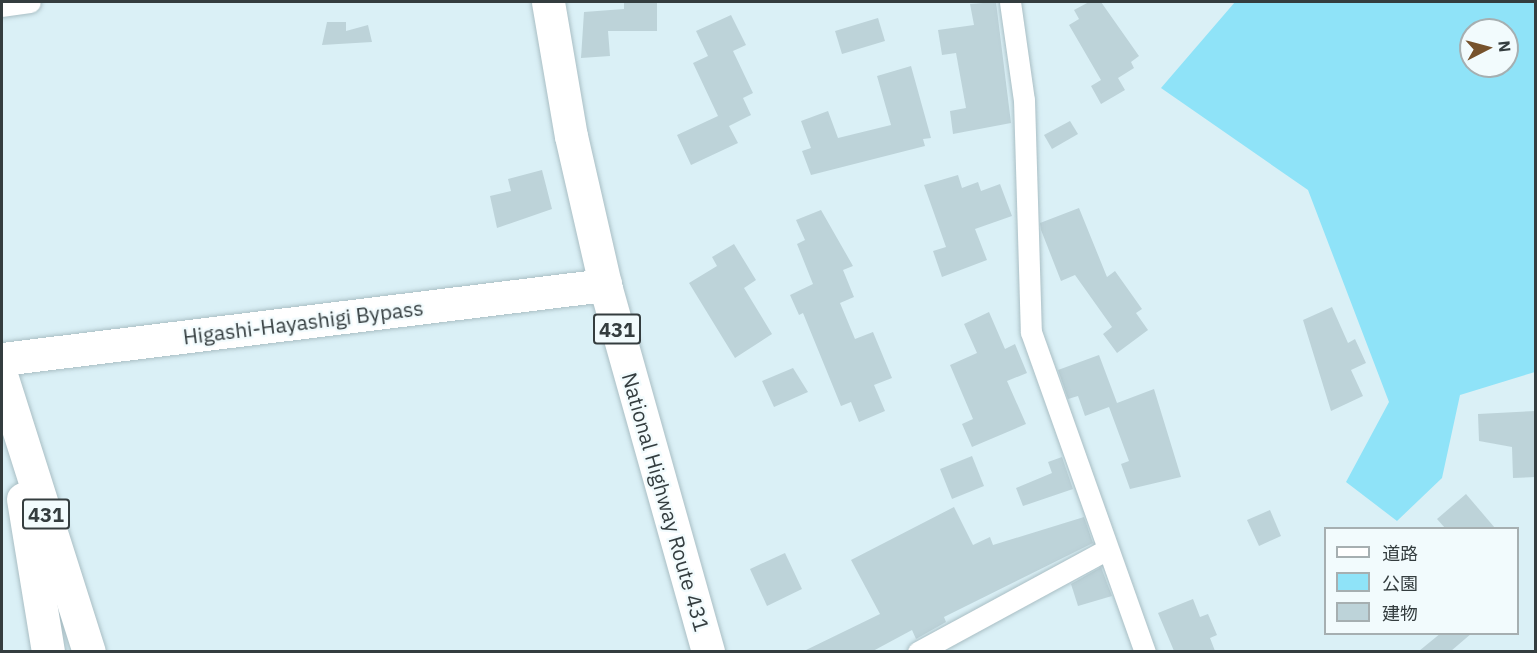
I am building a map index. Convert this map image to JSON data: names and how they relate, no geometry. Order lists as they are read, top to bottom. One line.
{"streets":{"highway":["Higashi-Hayashigi Bypass","431","National Highway Route 431"]},"crossings":[["Higashi-Hayashigi Bypass","National Highway Route 431"]],"legend":["道路","公園","建物"],"north":"right"}
